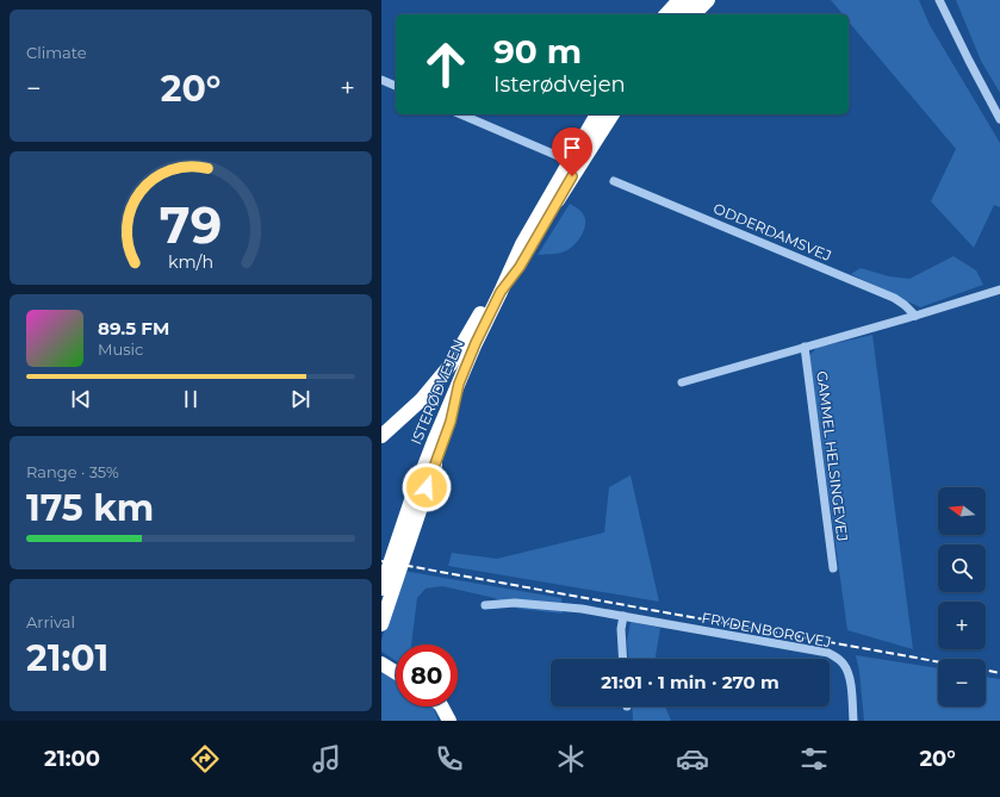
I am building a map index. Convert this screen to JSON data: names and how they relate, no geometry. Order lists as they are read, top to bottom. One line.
{"streets":{"highway":["ISTERØDVEJEN"],"street":["ODDERDAMSVEJ","GAMMEL HELSINGEVEJ","FRYDENBORGVEJ"]},"north":"left","page":{"tile":["Climate",["Range · 35%","175 km"],["Arrival","21:01"]],"turn":["90 m","Isterødvejen"],"heat":["−","20°","+"],"song":["89.5 FM","Music"],"map_buttons":["+","−"],"limit":"80","trip":"21:01 · 1 min · 270 m","tabs":["21:00","20°"],"gauge":["79","km/h"]}}
